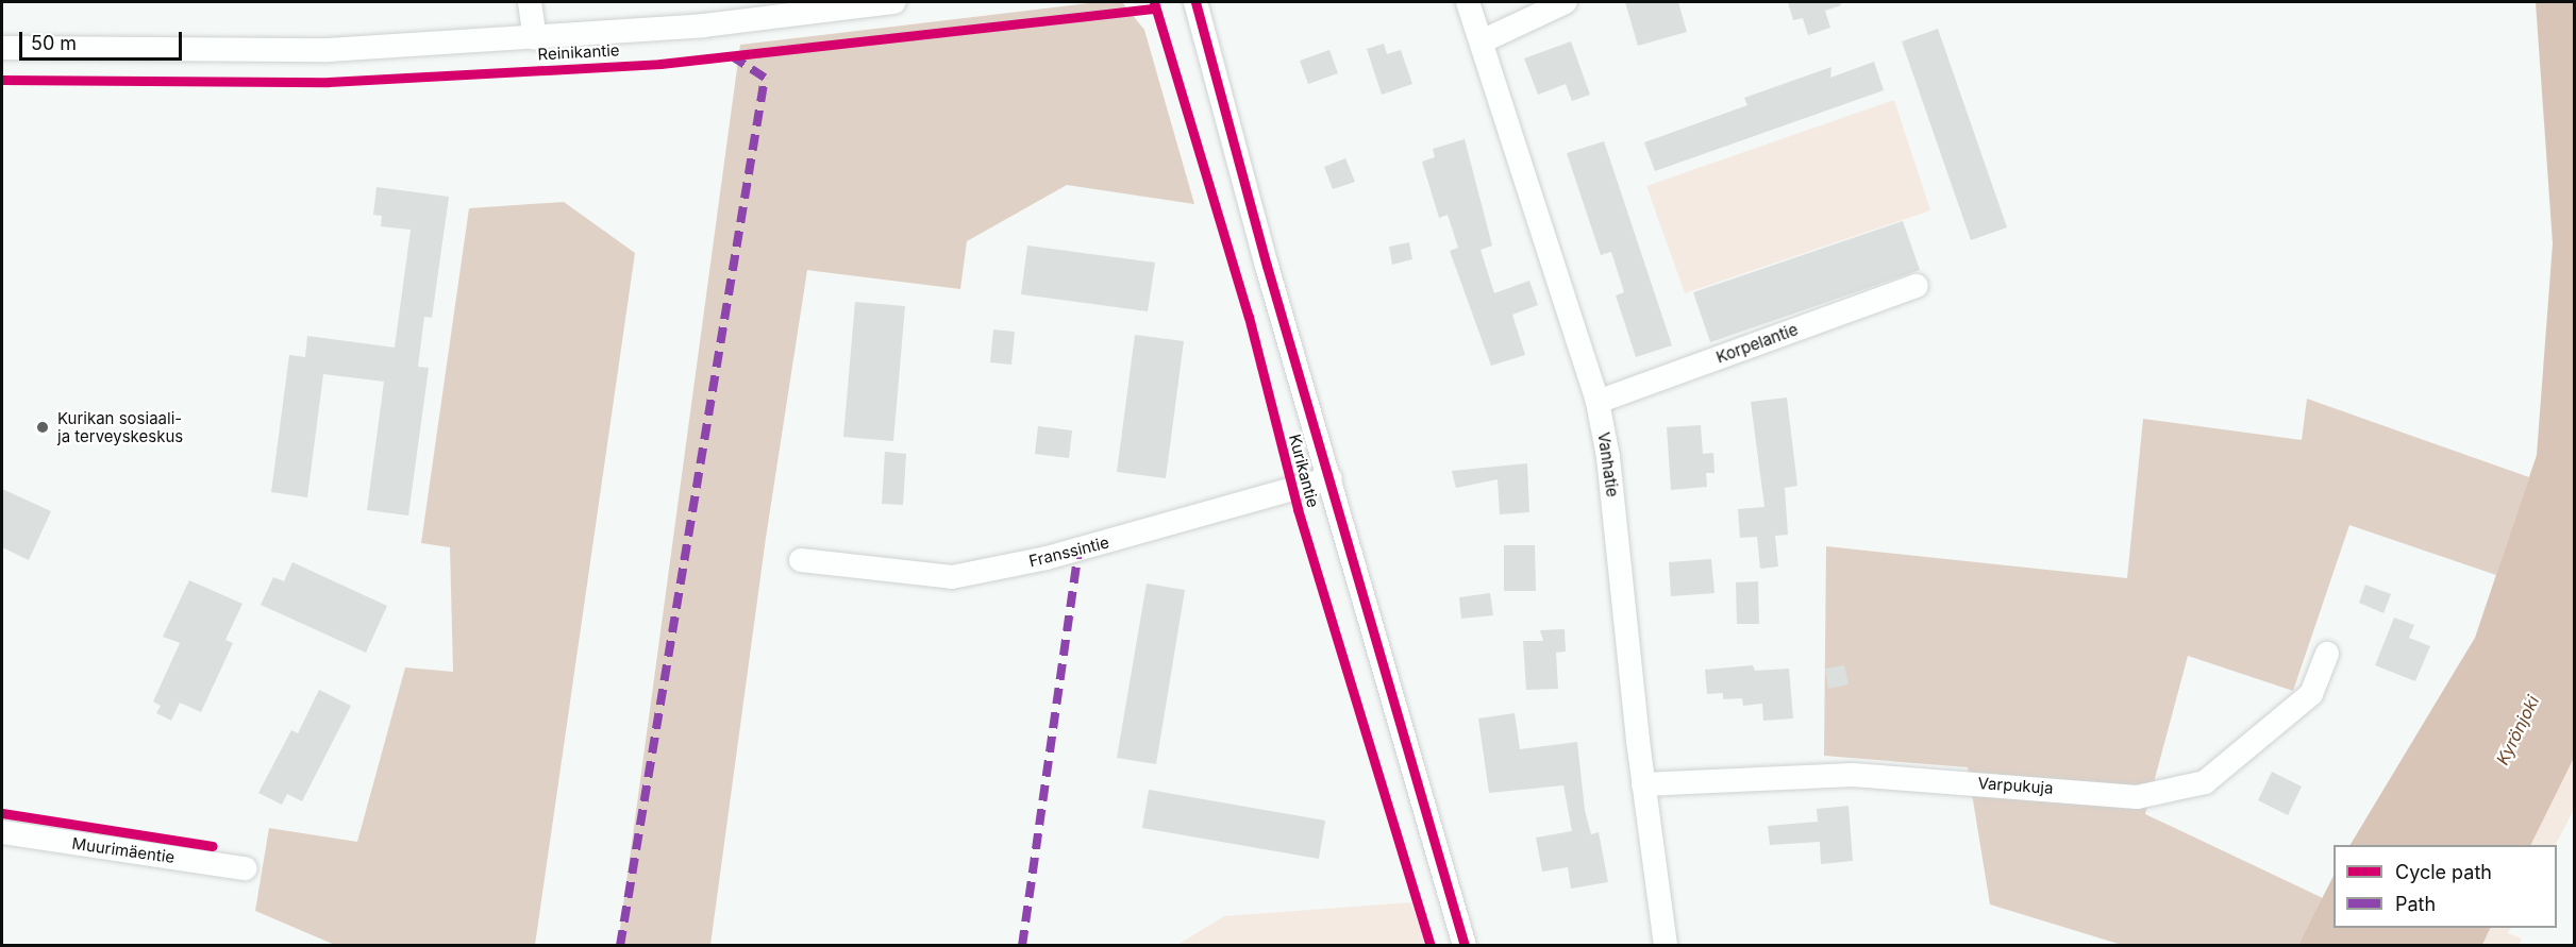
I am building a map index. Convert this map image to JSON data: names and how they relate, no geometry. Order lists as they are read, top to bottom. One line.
{"streets":{"street":["Reinikantie","Korpelantie","Vanhatie","Kurikantie","Franssintie","Varpukuja","Muurimäentie"]},"crossings":[["Korpelantie","Vanhatie"],["Vanhatie","Varpukuja"],["Kurikantie","Franssintie"]],"water":["Kyrönjoki"],"places":["Kurikan sosiaali- ja terveyskeskus"],"legend":["Cycle path","Path"],"scale_bar":"50 m"}
